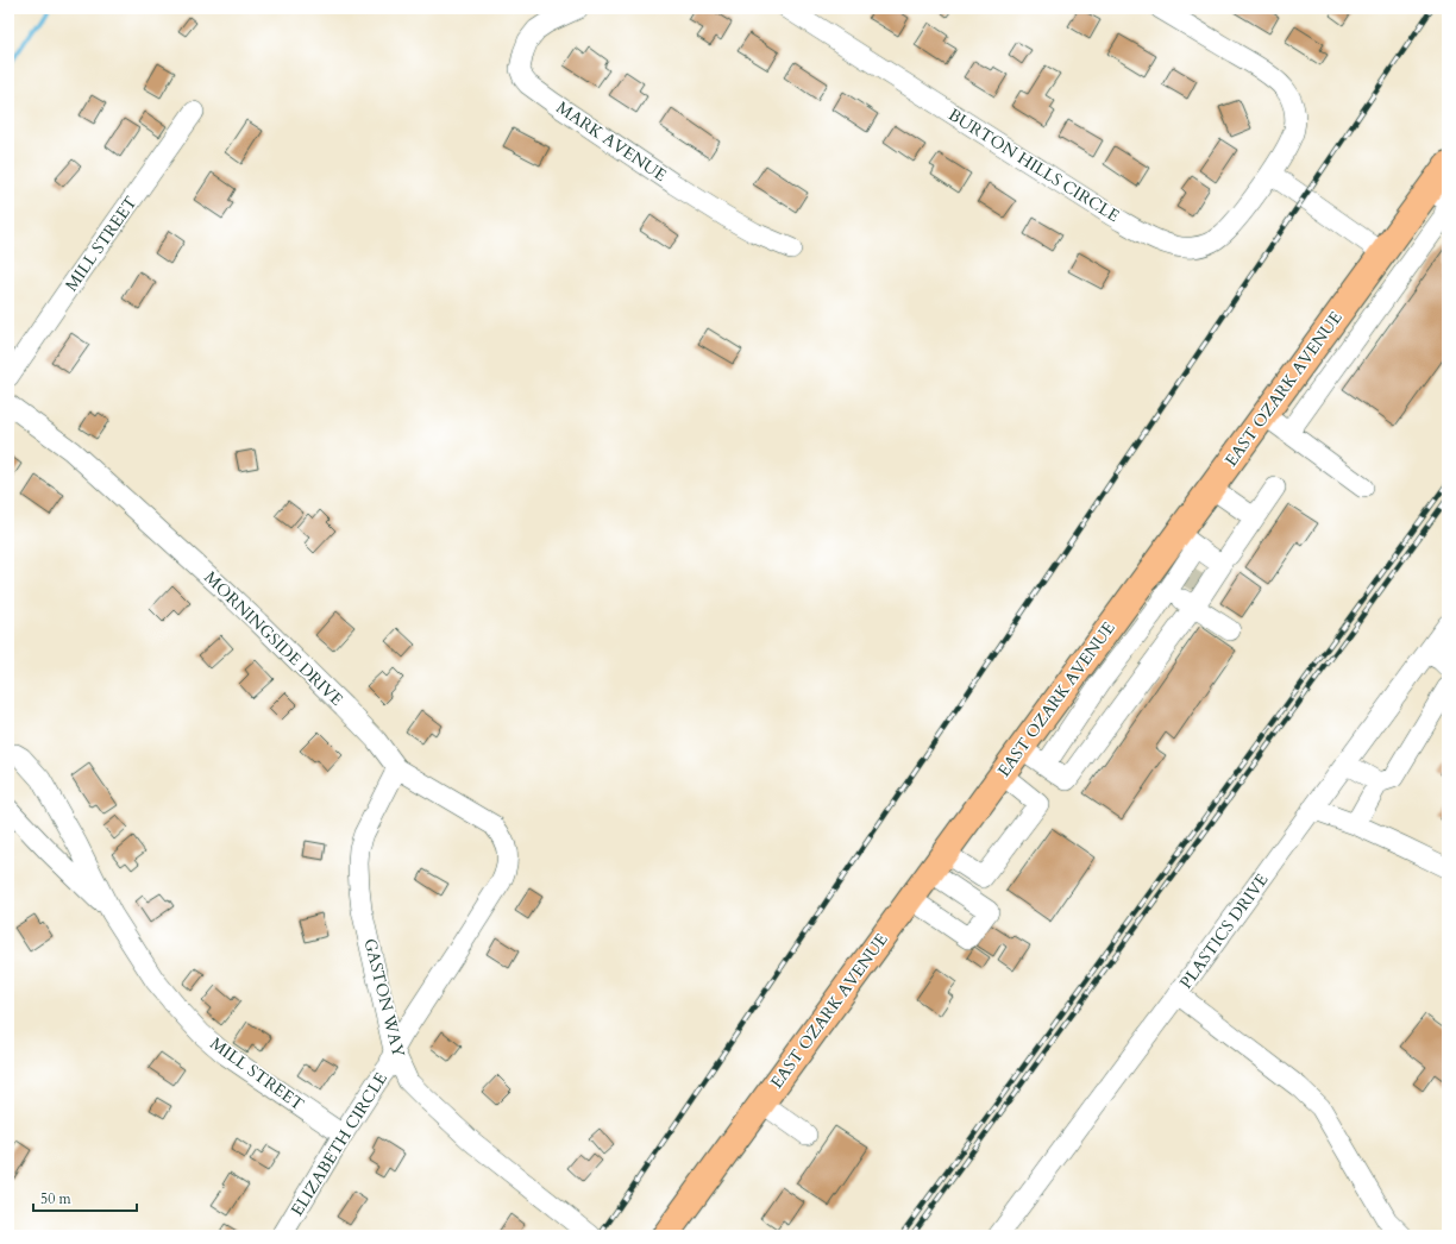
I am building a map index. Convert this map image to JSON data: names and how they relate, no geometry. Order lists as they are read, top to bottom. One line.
{"streets":{"main road":["EAST OZARK AVENUE"],"street":["MARK AVENUE","BURTON HILLS CIRCLE","MILL STREET","MORNINGSIDE DRIVE","PLASTICS DRIVE","GASTON WAY","ELIZABETH CIRCLE"]},"crossings":[["MILL STREET","ELIZABETH CIRCLE"],["MORNINGSIDE DRIVE","GASTON WAY"],["MORNINGSIDE DRIVE","ELIZABETH CIRCLE"],["GASTON WAY","ELIZABETH CIRCLE"]],"scale_bar":"50 m"}
